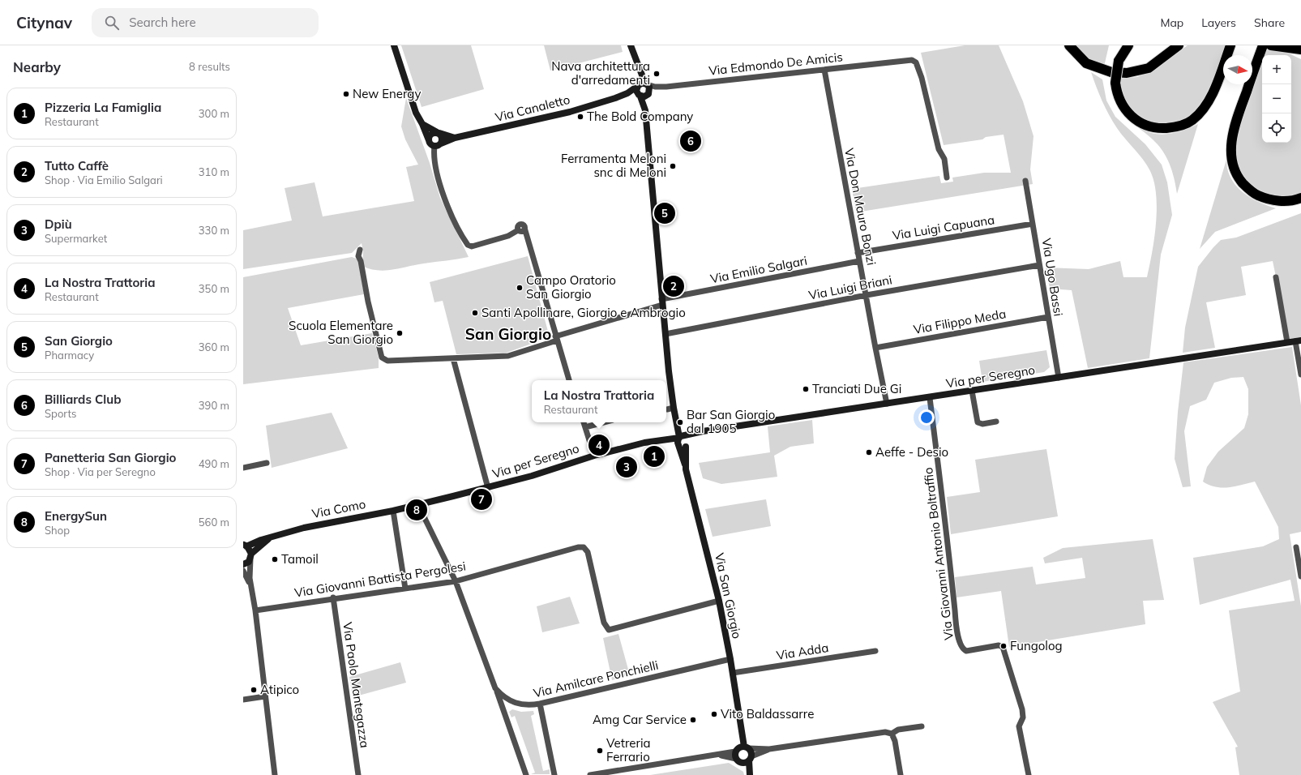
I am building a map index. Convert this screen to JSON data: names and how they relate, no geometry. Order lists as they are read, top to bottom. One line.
{"streets":{"street":["Via Edmondo De Amicis","Via Canaletto","Via Don Mauro Bonzi","Via Luigi Capuana","Via Emilio Salgari","Via Ugo Bassi","Via Luigi Briani","Via Filippo Meda","Via per Seregno","Via Como","Via Giovanni Antonio Boltraffio","Via Giovanni Battista Pergolesi","Via San Giorgio","Via Adda","Via Amilcare Ponchielli","Via Paolo Mantegazza"]},"crossings":[["Via Edmondo De Amicis","Via Canaletto"],["Via Edmondo De Amicis","Via Don Mauro Bonzi"],["Via Don Mauro Bonzi","Via Luigi Capuana"],["Via Don Mauro Bonzi","Via Emilio Salgari"],["Via Don Mauro Bonzi","Via Luigi Briani"],["Via Don Mauro Bonzi","Via Filippo Meda"],["Via Don Mauro Bonzi","Via per Seregno"],["Via Luigi Capuana","Via Ugo Bassi"],["Via Emilio Salgari","Via San Giorgio"],["Via Ugo Bassi","Via Luigi Briani"],["Via Ugo Bassi","Via Filippo Meda"],["Via Ugo Bassi","Via per Seregno"],["Via Luigi Briani","Via San Giorgio"],["Via per Seregno","Via Como"],["Via per Seregno","Via Giovanni Antonio Boltraffio"],["Via per Seregno","Via San Giorgio"],["Via per Seregno","Via Amilcare Ponchielli"],["Via Como","Via Amilcare Ponchielli"],["Via Giovanni Battista Pergolesi","Via San Giorgio"],["Via Giovanni Battista Pergolesi","Via Amilcare Ponchielli"],["Via Giovanni Battista Pergolesi","Via Paolo Mantegazza"],["Via San Giorgio","Via Adda"],["Via San Giorgio","Via Amilcare Ponchielli"]],"districts":["San Giorgio"],"places":["Nava architettura d'arredamenti","New Energy","The Bold Company","Ferramenta Meloni snc di Meloni","Campo Oratorio San Giorgio","Santi Apollinare, Giorgio e Ambrogio","Scuola Elementare San Giorgio","Tranciati Due Gi","Bar San Giorgio dal 1905","Aeffe - Desio","Tamoil","Fungolog","Atipico","Vito Baldassarre","Amg Car Service","Vetreria Ferrario"],"north":"right","page":{"header":"Citynav","search":"Search here","nav":["Map","Layers","Share"],"heading":["Nearby","8 results"],"map_buttons":["+","−"],"list":[{"mark":"1","name":"Pizzeria La Famiglia","note":"Restaurant","value":"300 m"},{"mark":"2","name":"Tutto Caffè","note":"Shop · Via Emilio Salgari","value":"310 m"},{"mark":"3","name":"Dpiù","note":"Supermarket","value":"330 m"},{"mark":"4","name":"La Nostra Trattoria","note":"Restaurant","value":"350 m"},{"mark":"5","name":"San Giorgio","note":"Pharmacy","value":"360 m"},{"mark":"6","name":"Billiards Club","note":"Sports","value":"390 m"},{"mark":"7","name":"Panetteria San Giorgio","note":"Shop · Via per Seregno","value":"490 m"},{"mark":"8","name":"EnergySun","note":"Shop","value":"560 m"}],"pins":["6","5","2","4","1","3","7","8"],"popup":["La Nostra Trattoria","Restaurant"]}}
